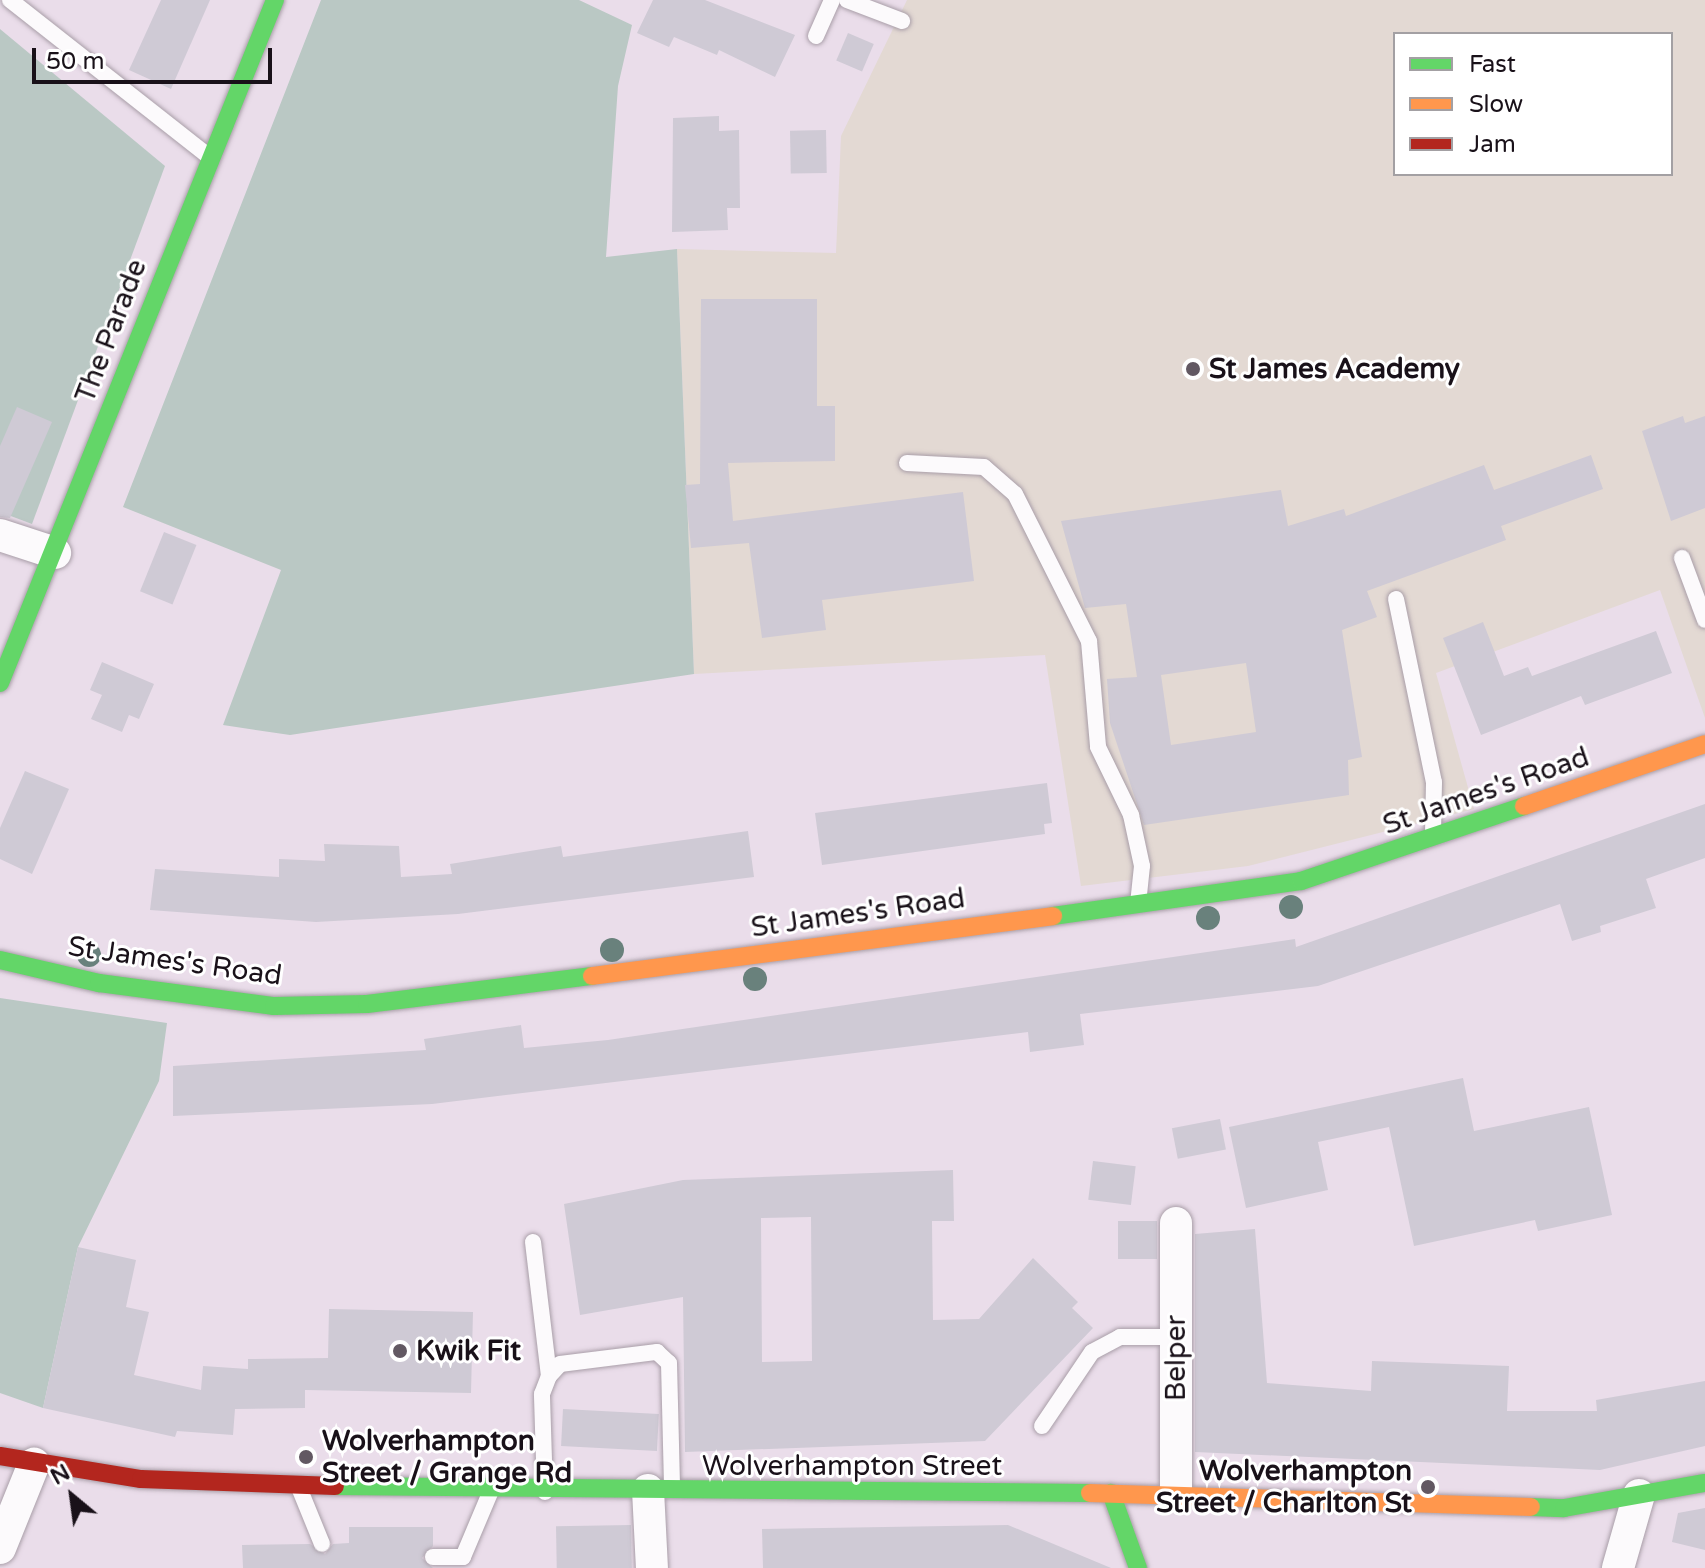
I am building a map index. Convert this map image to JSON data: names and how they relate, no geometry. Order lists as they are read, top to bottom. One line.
{"streets":{"street":["The Parade","St James's Road","Belper","Wolverhampton Street"]},"crossings":[["Belper","Wolverhampton Street"]],"places":["St James Academy","Kwik Fit","Wolverhampton Street / Grange Rd","Wolverhampton Street / Charlton St"],"legend":["Fast","Slow","Jam"],"scale_bar":"50 m","north":"top left"}
